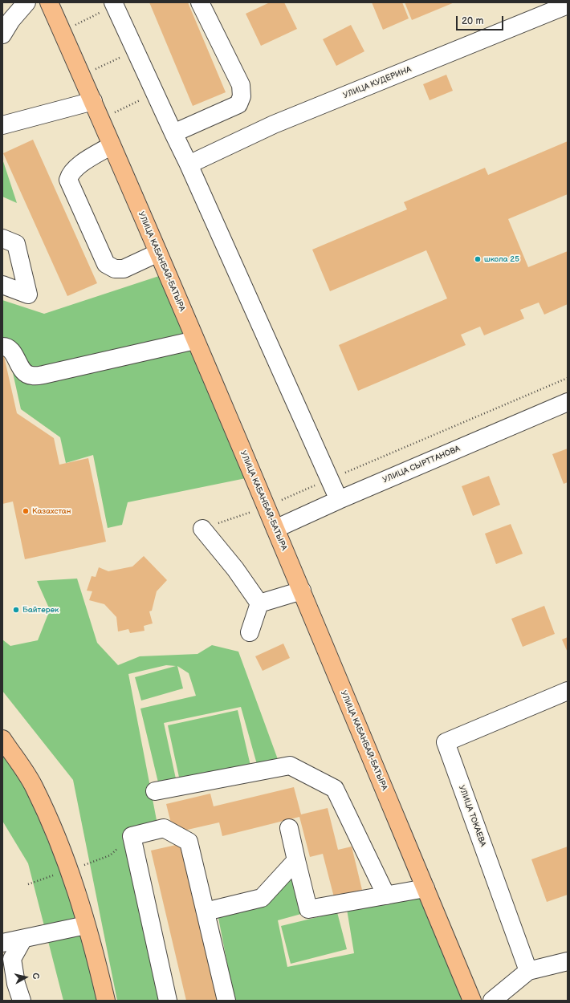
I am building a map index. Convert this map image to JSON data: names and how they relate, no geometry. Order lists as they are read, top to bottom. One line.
{"streets":{"main road":["УЛИЦА КАБАНБАЙ-БАТЫРА"],"street":["УЛИЦА КУДЕРИНА","УЛИЦА СЫРТТАНОВА","УЛИЦА ТОКАЕВА"]},"crossings":[["УЛИЦА КАБАНБАЙ-БАТЫРА","УЛИЦА СЫРТТАНОВА"]],"places":["школа 25","Казахстан","Байтерек"],"scale_bar":"20 m","north":"right"}
